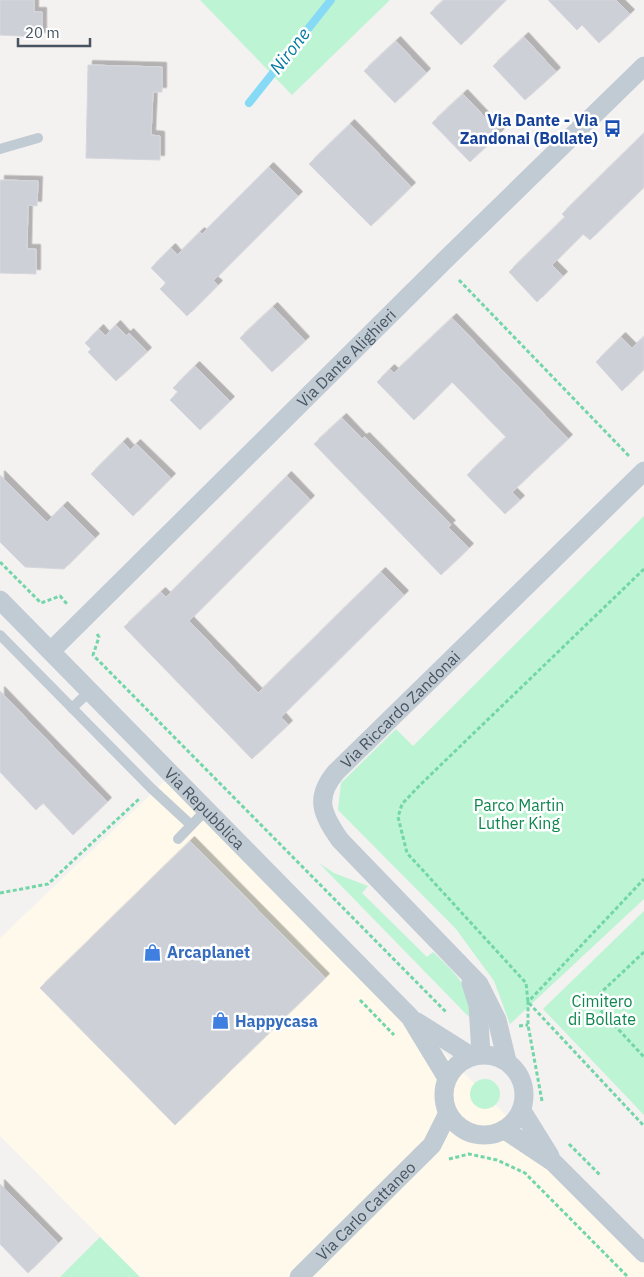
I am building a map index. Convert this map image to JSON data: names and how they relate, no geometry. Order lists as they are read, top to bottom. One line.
{"streets":{"street":["Via Dante Alighieri","Via Riccardo Zandonai","Via Repubblica","Via Carlo Cattaneo"]},"crossings":[["Via Dante Alighieri","Via Repubblica"],["Via Riccardo Zandonai","Via Repubblica"],["Via Riccardo Zandonai","Via Carlo Cattaneo"],["Via Repubblica","Via Carlo Cattaneo"]],"water":["Nirone"],"parks":["Parco Martin Luther King","Cimitero di Bollate"],"places":{"bus stop":["Via Dante - Via Zandonai (Bollate)"],"shop":["Arcaplanet","Happycasa"]},"scale_bar":"20 m"}
